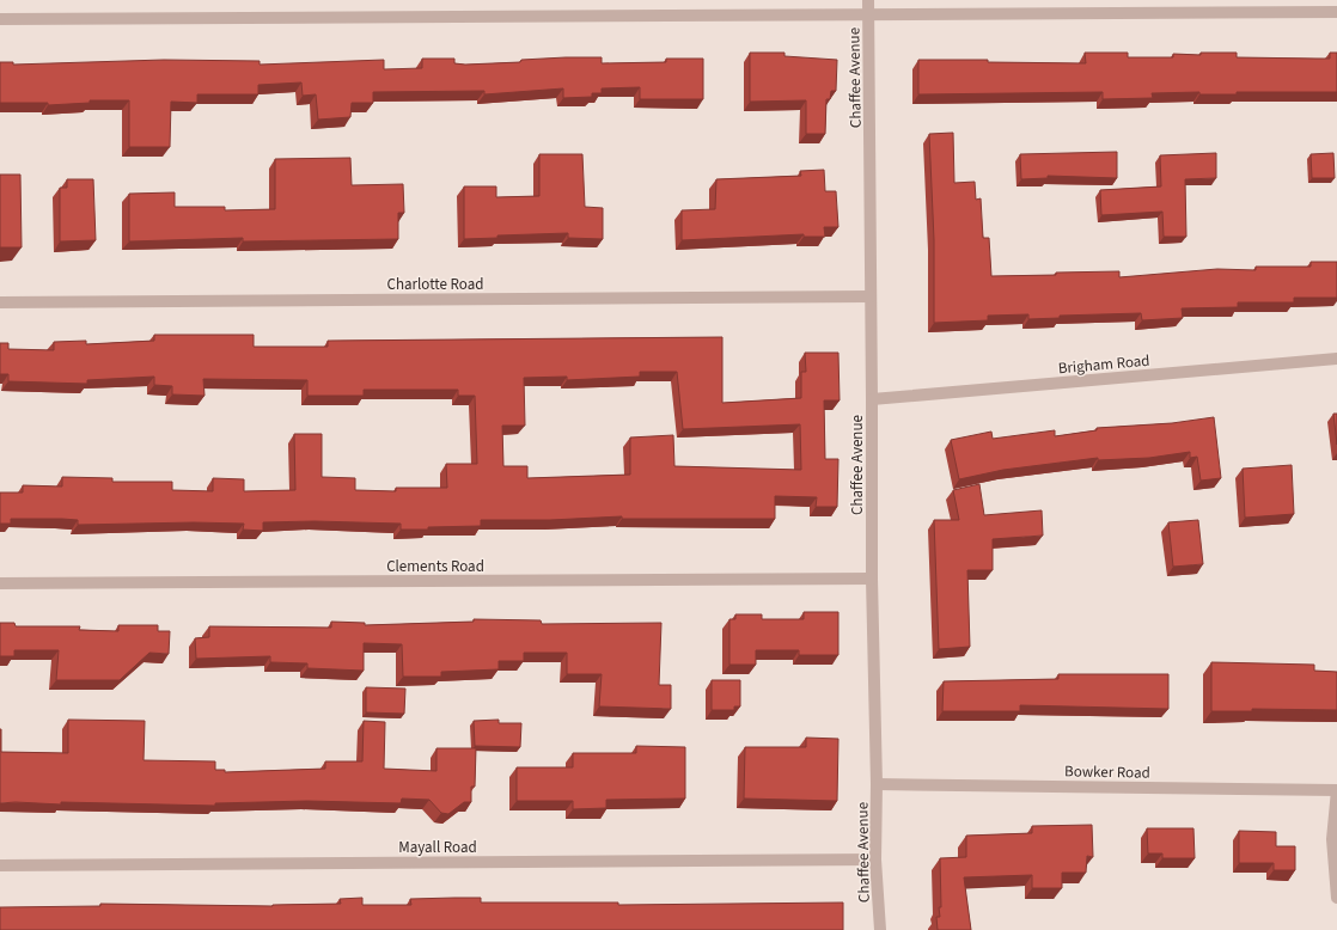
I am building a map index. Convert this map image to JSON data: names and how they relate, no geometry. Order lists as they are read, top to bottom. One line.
{"streets":{"street":["Chaffee Avenue","Charlotte Road","Brigham Road","Clements Road","Bowker Road","Mayall Road"]},"crossings":[["Chaffee Avenue","Charlotte Road"],["Chaffee Avenue","Brigham Road"],["Chaffee Avenue","Clements Road"],["Chaffee Avenue","Bowker Road"],["Chaffee Avenue","Mayall Road"]]}
